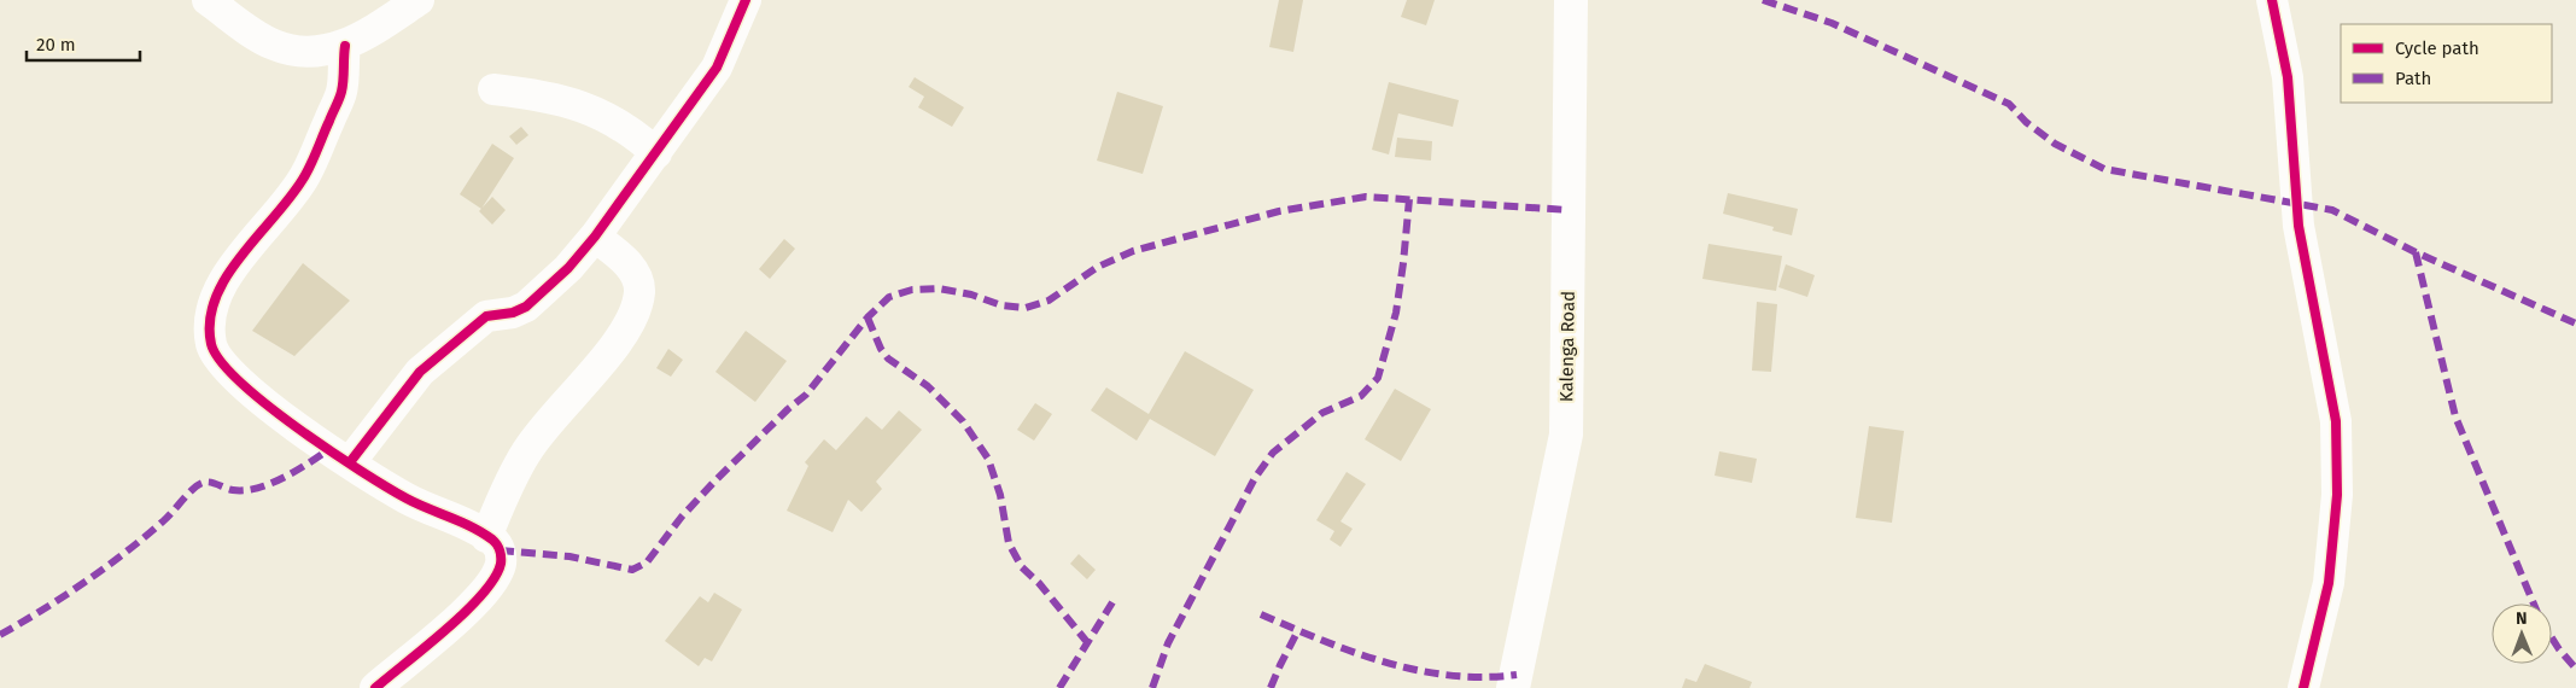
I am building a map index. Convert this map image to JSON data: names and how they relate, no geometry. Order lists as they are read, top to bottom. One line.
{"streets":{"main road":["Kalenga Road"]},"legend":["Cycle path","Path"],"scale_bar":"20 m","north":"top"}
